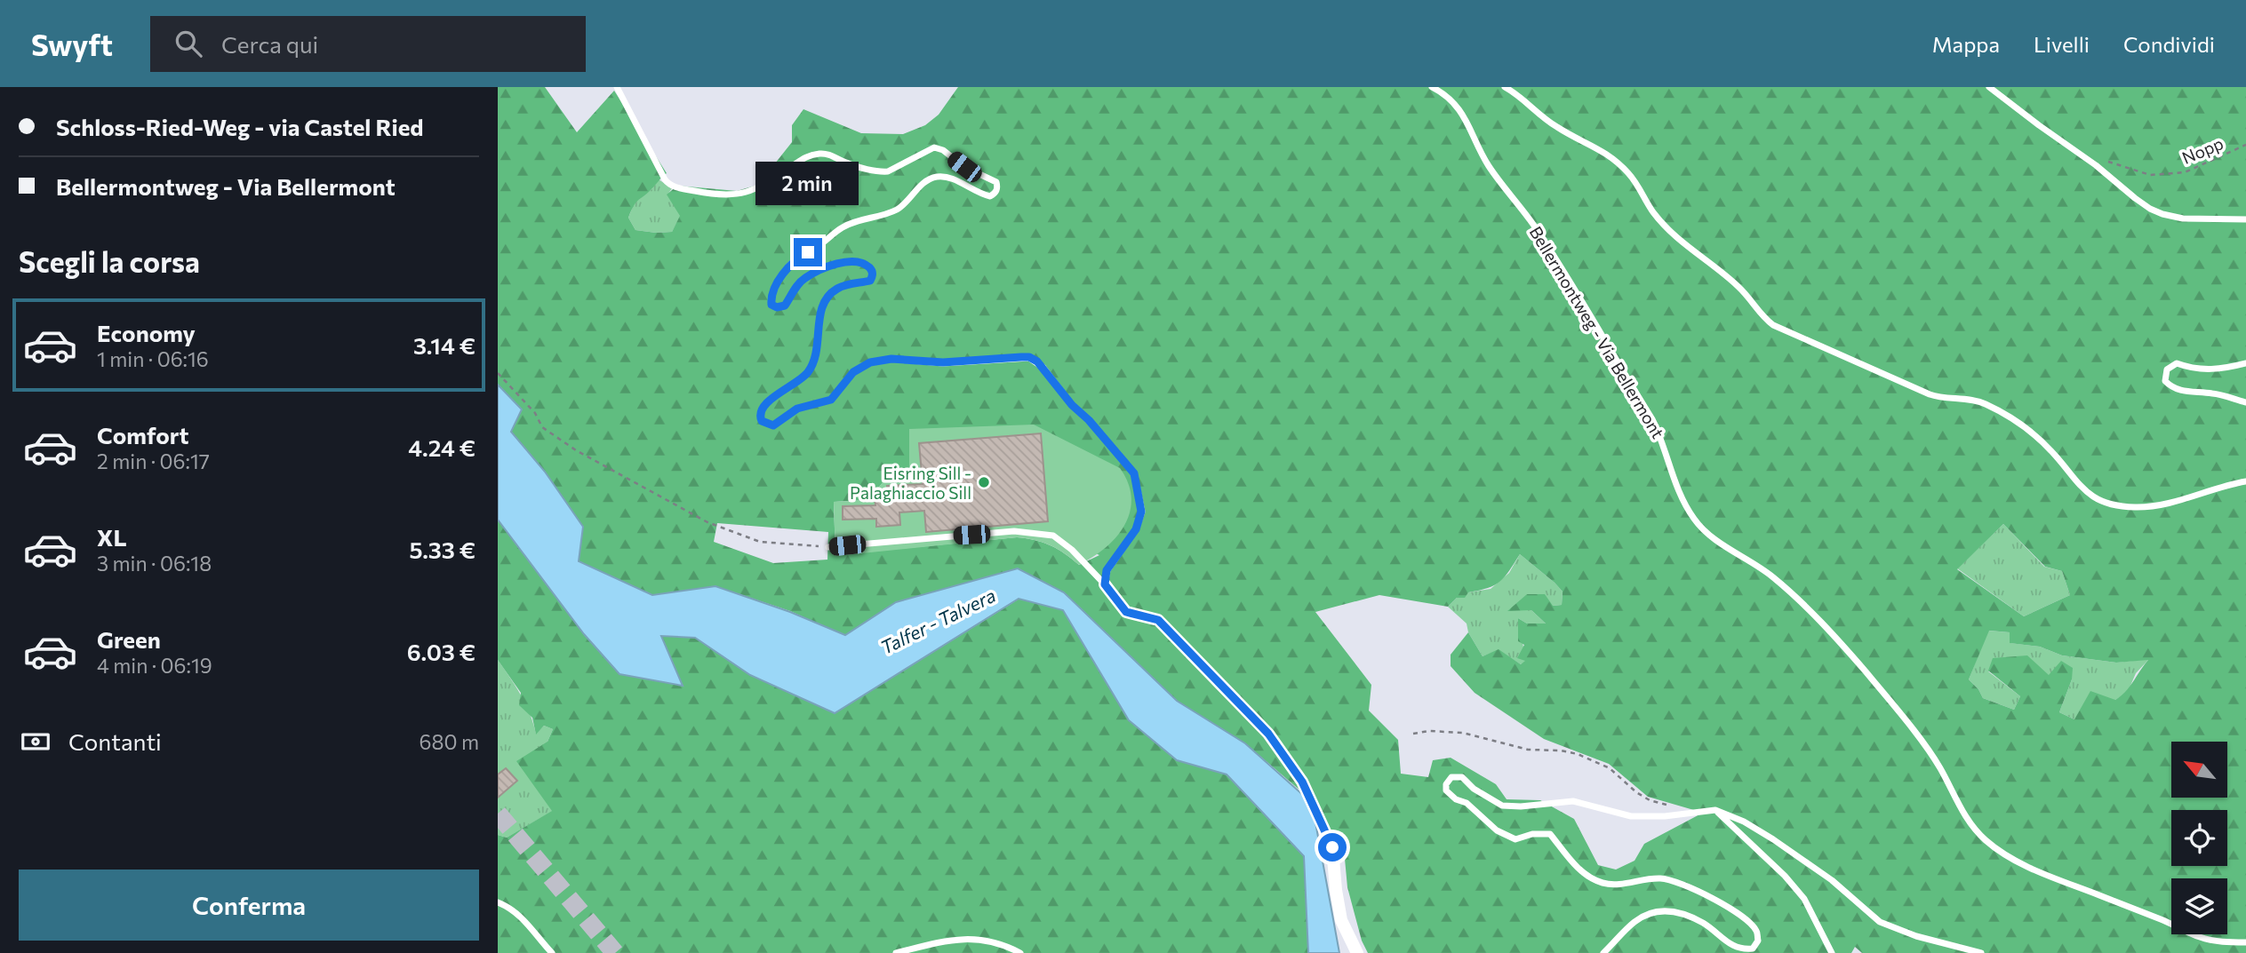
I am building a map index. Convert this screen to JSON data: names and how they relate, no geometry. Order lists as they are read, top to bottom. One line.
{"streets":{"lane":["Bellermontweg - Via Bellermont"],"path":["Nopp"]},"water":["Talfer - Talvera"],"places":["Eisring Sill - Palaghiaccio Sill"],"north":"top left","page":{"header":"Swyft","search":"Cerca qui","nav":["Mappa","Livelli","Condividi"],"banner":["Schloss-Ried-Weg - via Castel Ried","Bellermontweg - Via Bellermont"],"bubble":"2 min","heading":"Scegli la corsa","list":[{"name":"Economy","note":"1 min · 06:16","value":"3.14 €"},{"name":"Comfort","note":"2 min · 06:17","value":"4.24 €"},{"name":"XL","note":"3 min · 06:18","value":"5.33 €"},{"name":"Green","note":"4 min · 06:19","value":"6.03 €"}],"pay":["Contanti","680 m"],"buttons":"Conferma"}}
